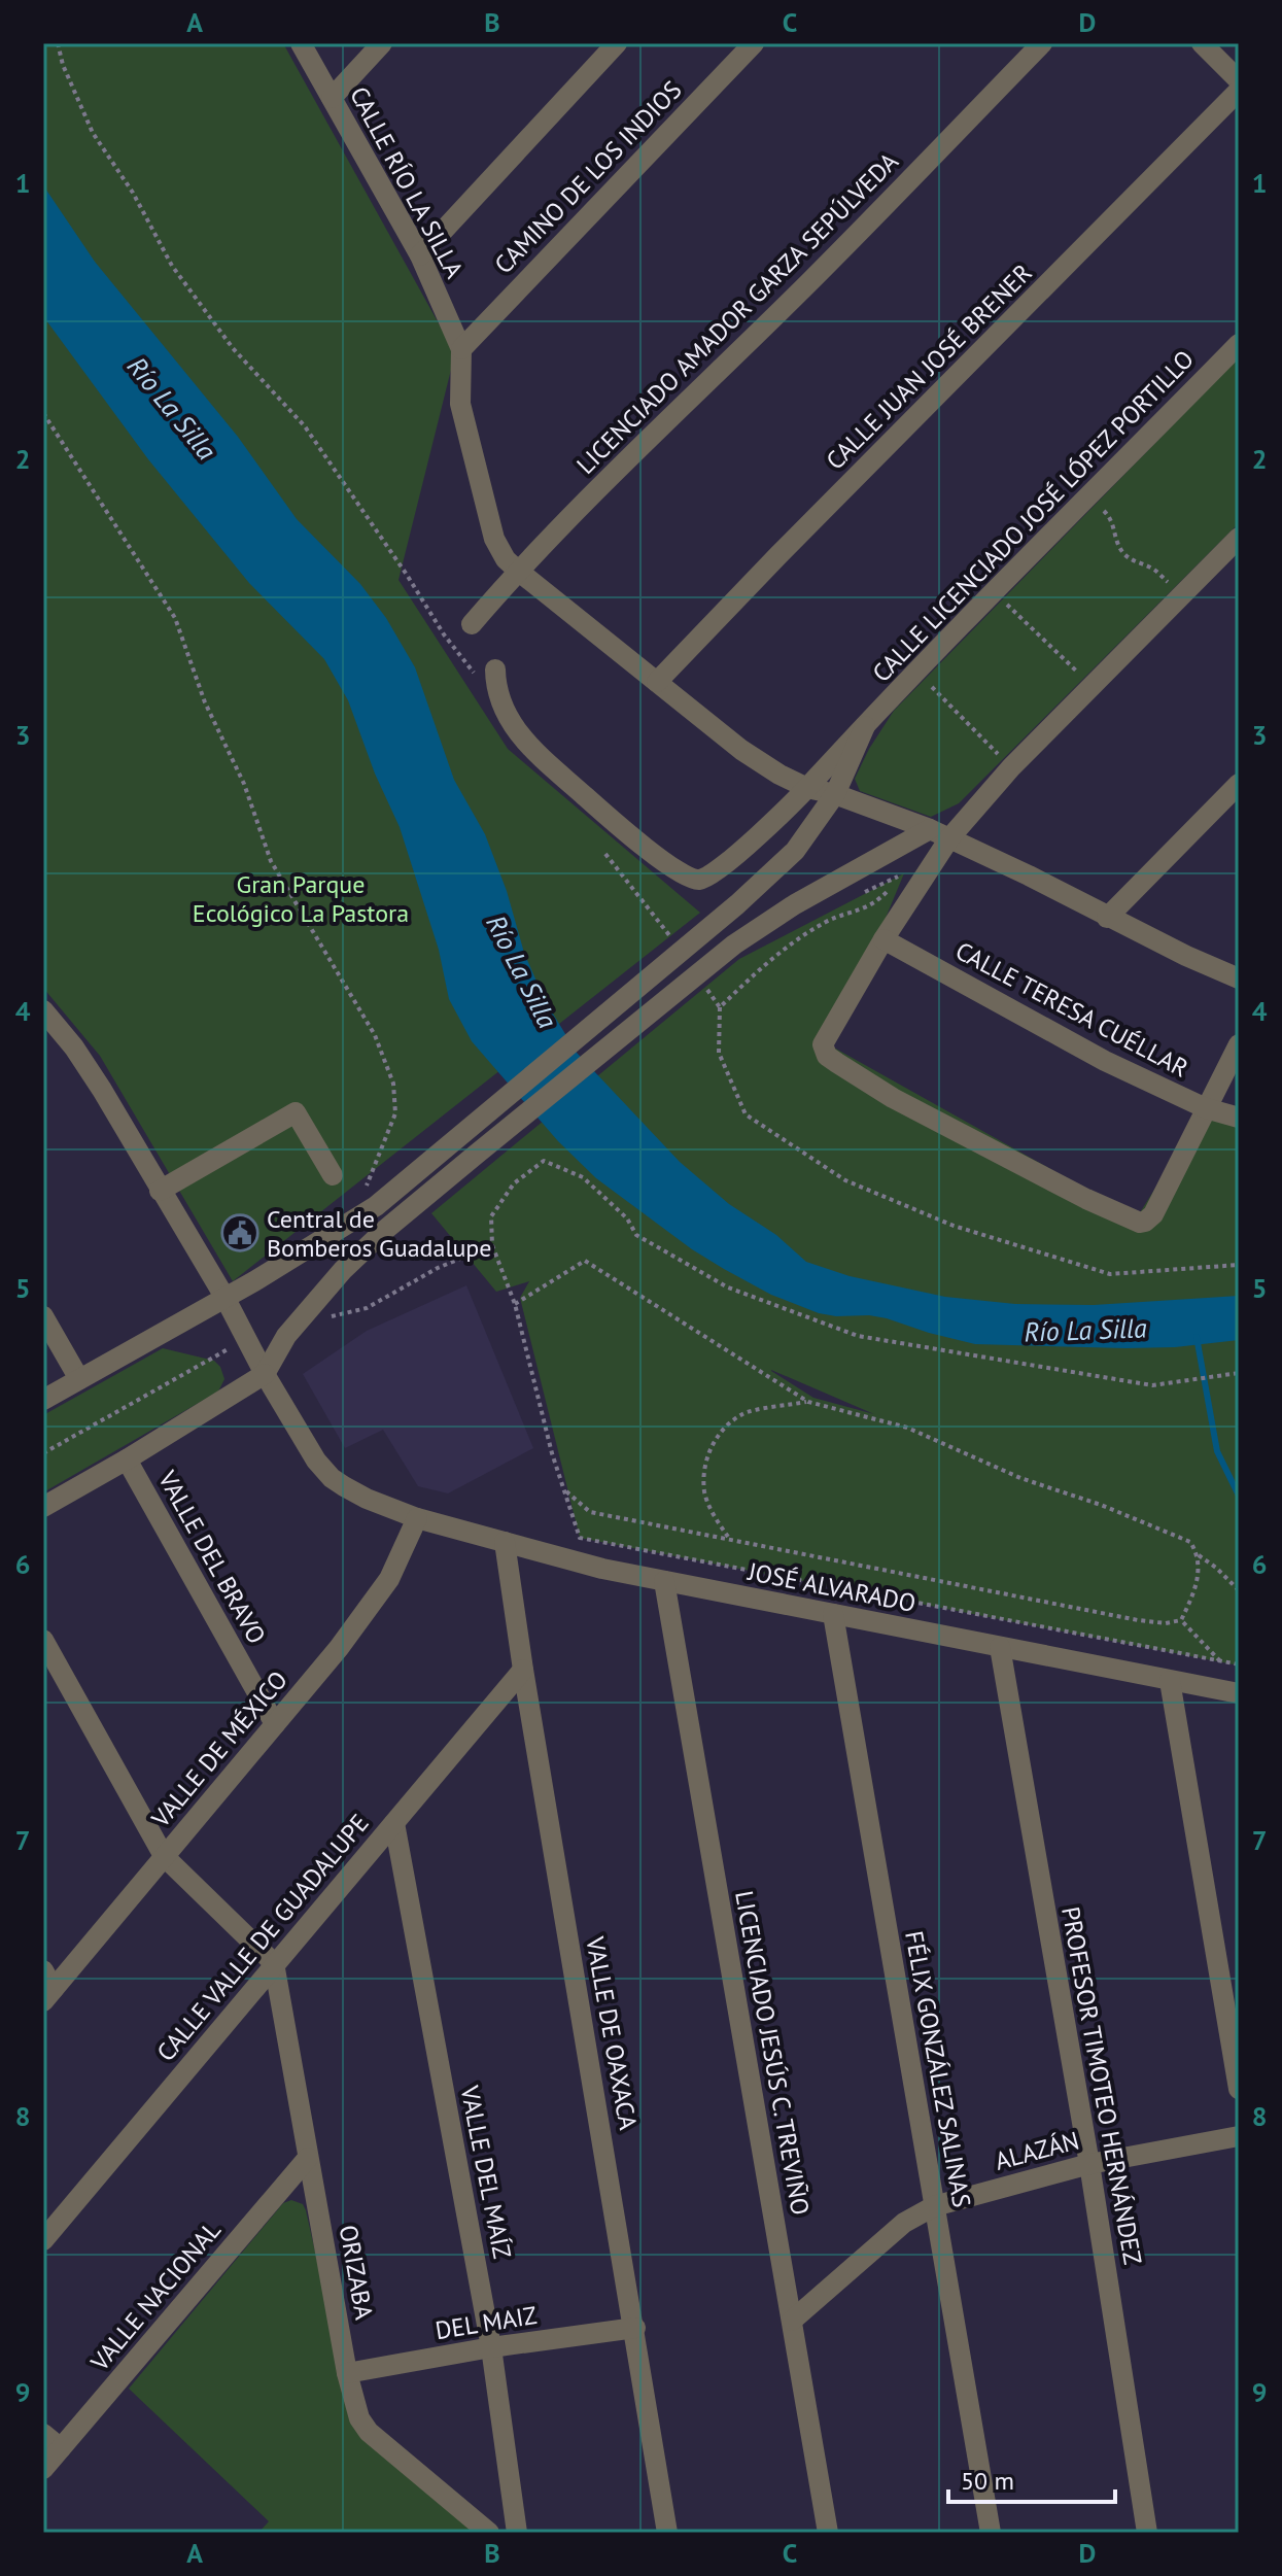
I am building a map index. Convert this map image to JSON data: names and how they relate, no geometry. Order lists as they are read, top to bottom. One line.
{"streets":{"street":["CAMINO DE LOS INDIOS","CALLE RÍO LA SILLA","LICENCIADO AMADOR GARZA SEPÚLVEDA","CALLE JUAN JOSÉ BRENER","CALLE LICENCIADO JOSÉ LÓPEZ PORTILLO","CALLE TERESA CUÉLLAR","VALLE DEL BRAVO","JOSÉ ALVARADO","VALLE DE MÉXICO","CALLE VALLE DE GUADALUPE","VALLE DE OAXACA","LICENCIADO JESÚS C. TREVIÑO","FÉLIX GONZÁLEZ SALINAS","PROFESOR TIMOTEO HERNÁNDEZ","ALAZÁN","VALLE DEL MAÍZ","ORIZABA","VALLE NACIONAL","DEL MAIZ"]},"crossings":[["CAMINO DE LOS INDIOS","CALLE RÍO LA SILLA"],["CALLE LICENCIADO JOSÉ LÓPEZ PORTILLO","JOSÉ ALVARADO"],["VALLE DEL BRAVO","VALLE DE MÉXICO"],["JOSÉ ALVARADO","VALLE DE MÉXICO"],["JOSÉ ALVARADO","VALLE DE OAXACA"],["JOSÉ ALVARADO","LICENCIADO JESÚS C. TREVIÑO"],["JOSÉ ALVARADO","FÉLIX GONZÁLEZ SALINAS"],["JOSÉ ALVARADO","PROFESOR TIMOTEO HERNÁNDEZ"],["CALLE VALLE DE GUADALUPE","VALLE DE OAXACA"],["CALLE VALLE DE GUADALUPE","VALLE DEL MAÍZ"],["CALLE VALLE DE GUADALUPE","ORIZABA"],["VALLE DE OAXACA","DEL MAIZ"],["LICENCIADO JESÚS C. TREVIÑO","ALAZÁN"],["FÉLIX GONZÁLEZ SALINAS","ALAZÁN"],["PROFESOR TIMOTEO HERNÁNDEZ","ALAZÁN"],["VALLE DEL MAÍZ","DEL MAIZ"],["ORIZABA","VALLE NACIONAL"],["ORIZABA","DEL MAIZ"]],"water":["Río La Silla"],"parks":["Gran Parque Ecológico La Pastora"],"places":{"public building":["Central de Bomberos Guadalupe"]},"scale_bar":"50 m","grid":{"columns":["A","B","C","D"],"rows":["1","2","3","4","5","6","7","8","9"]}}
